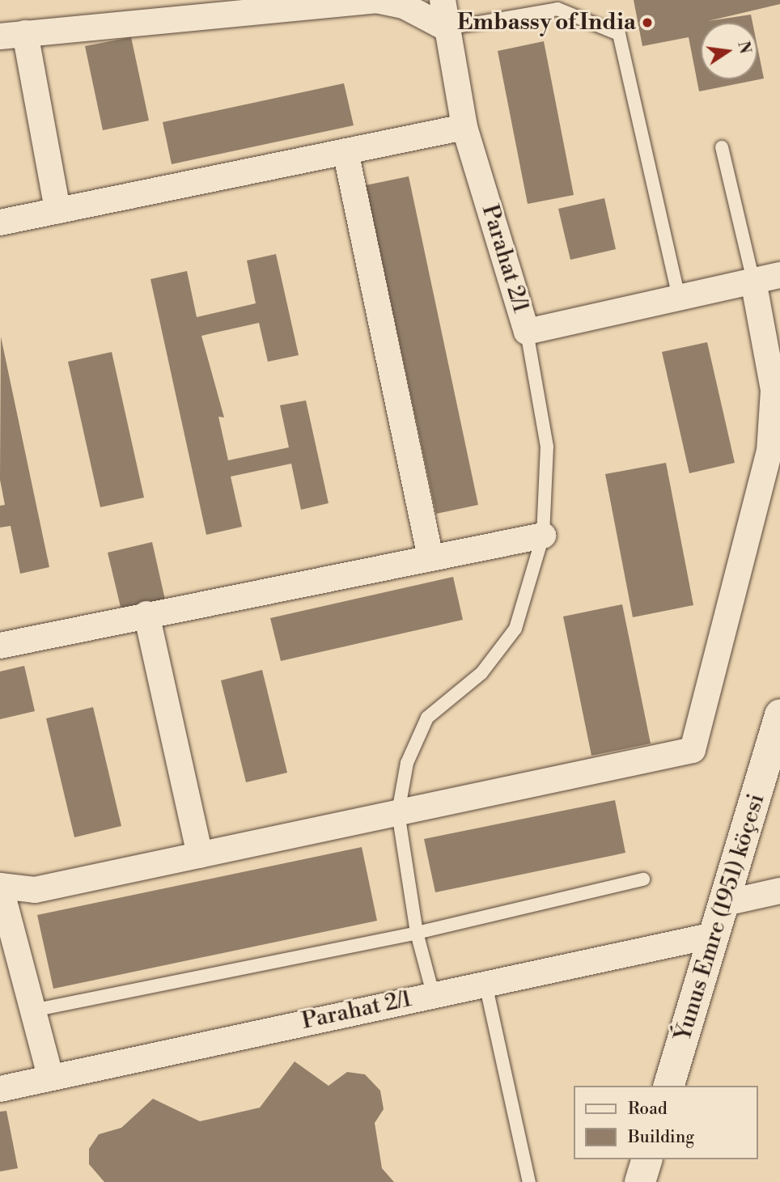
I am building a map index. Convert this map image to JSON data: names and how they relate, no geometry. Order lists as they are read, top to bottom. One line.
{"streets":{"street":["Parahat 2/1","Ýunus Emre (1951) köçesi"]},"crossings":[["Parahat 2/1","Ýunus Emre (1951) köçesi"]],"places":["Embassy of India"],"legend":["Road","Building"],"north":"right"}
